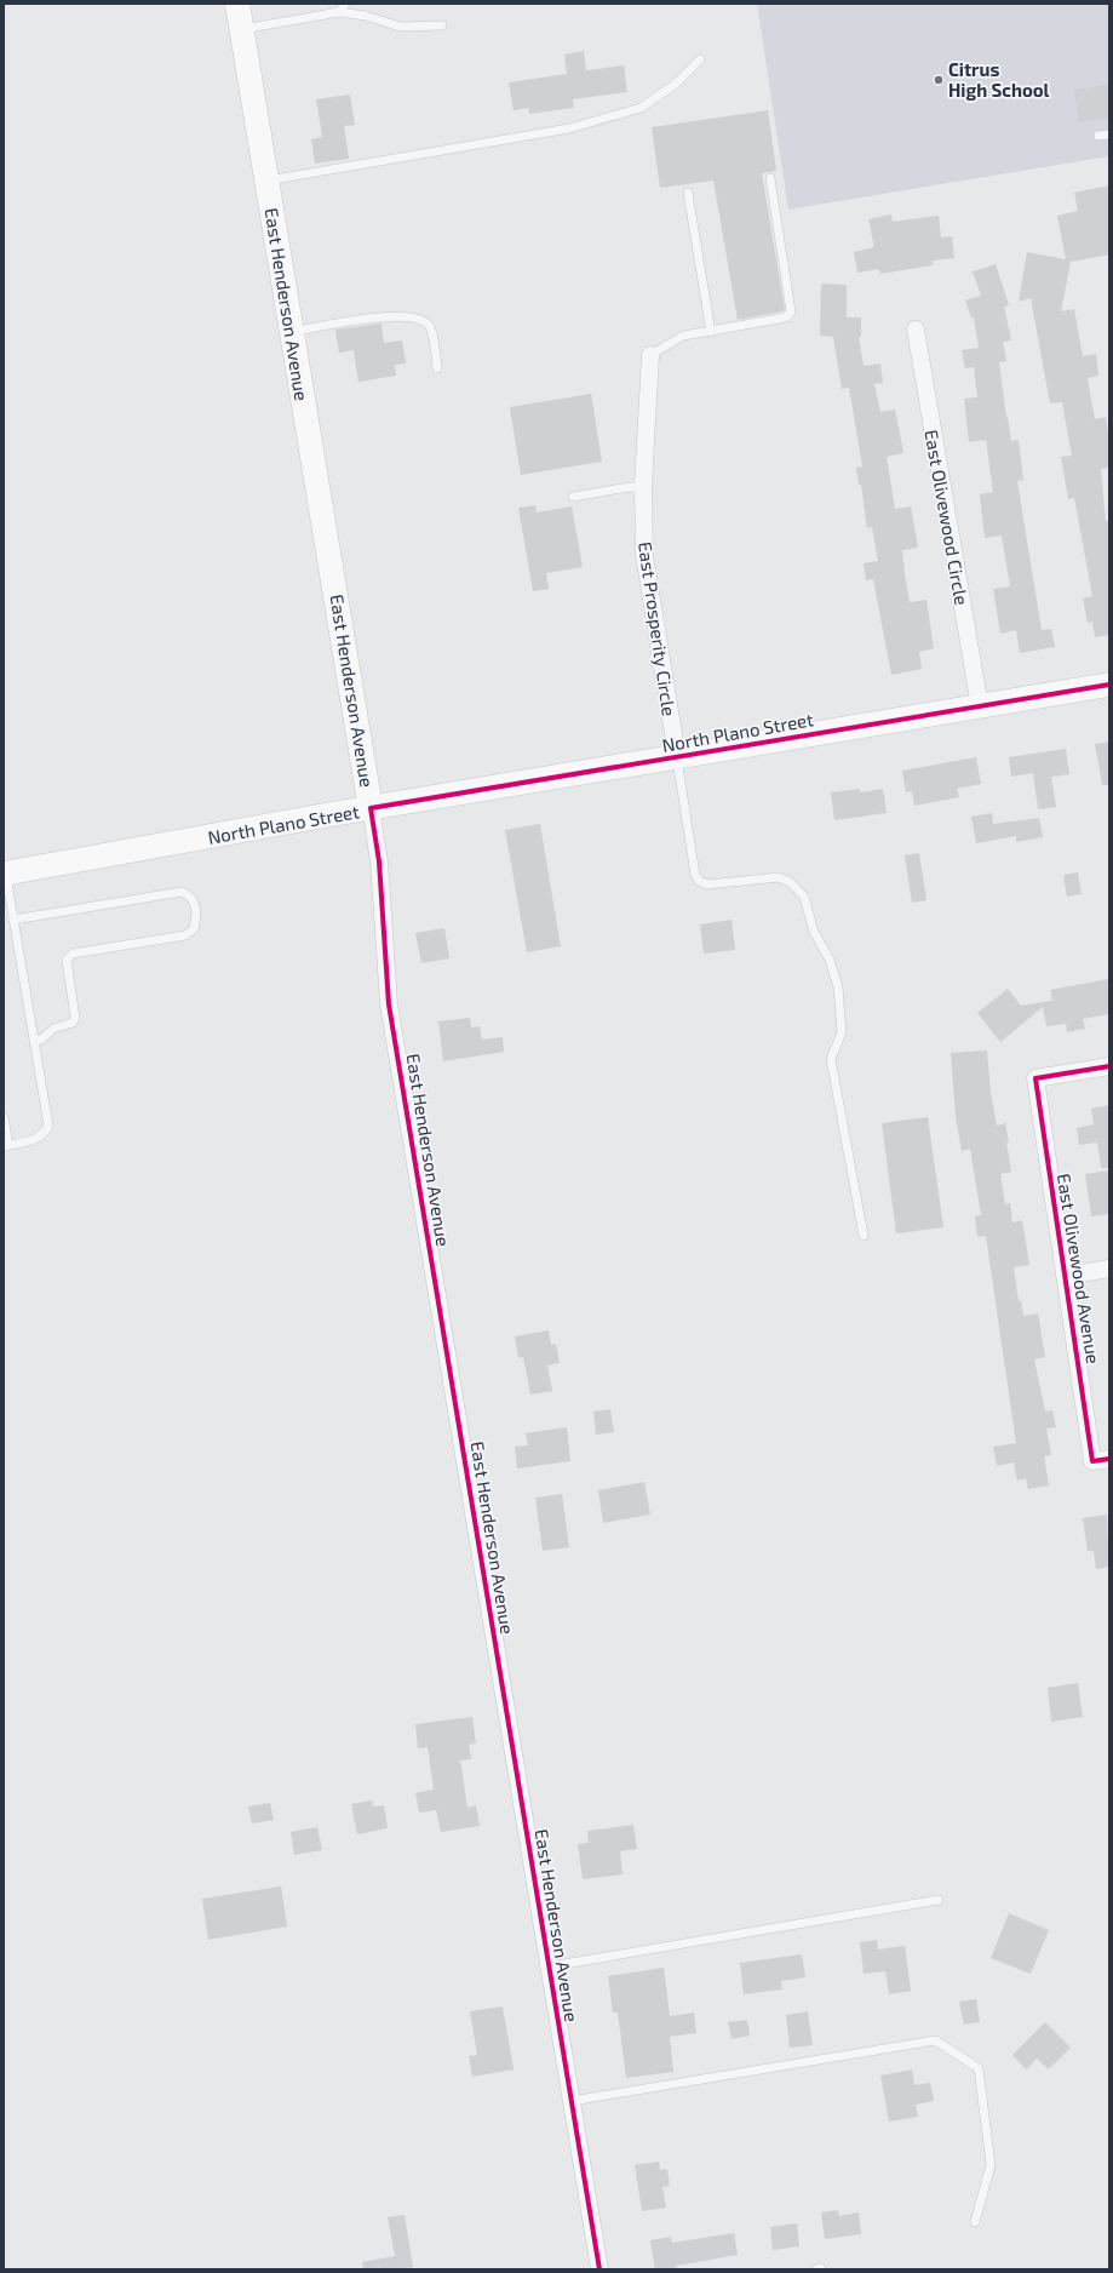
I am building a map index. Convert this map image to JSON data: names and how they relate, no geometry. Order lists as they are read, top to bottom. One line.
{"streets":{"main road":["East Henderson Avenue","North Plano Street"],"street":["East Olivewood Circle","East Prosperity Circle","East Olivewood Avenue"]},"crossings":[["East Henderson Avenue","North Plano Street"],["East Olivewood Circle","North Plano Street"],["East Prosperity Circle","North Plano Street"]],"places":["Citrus High School"]}
